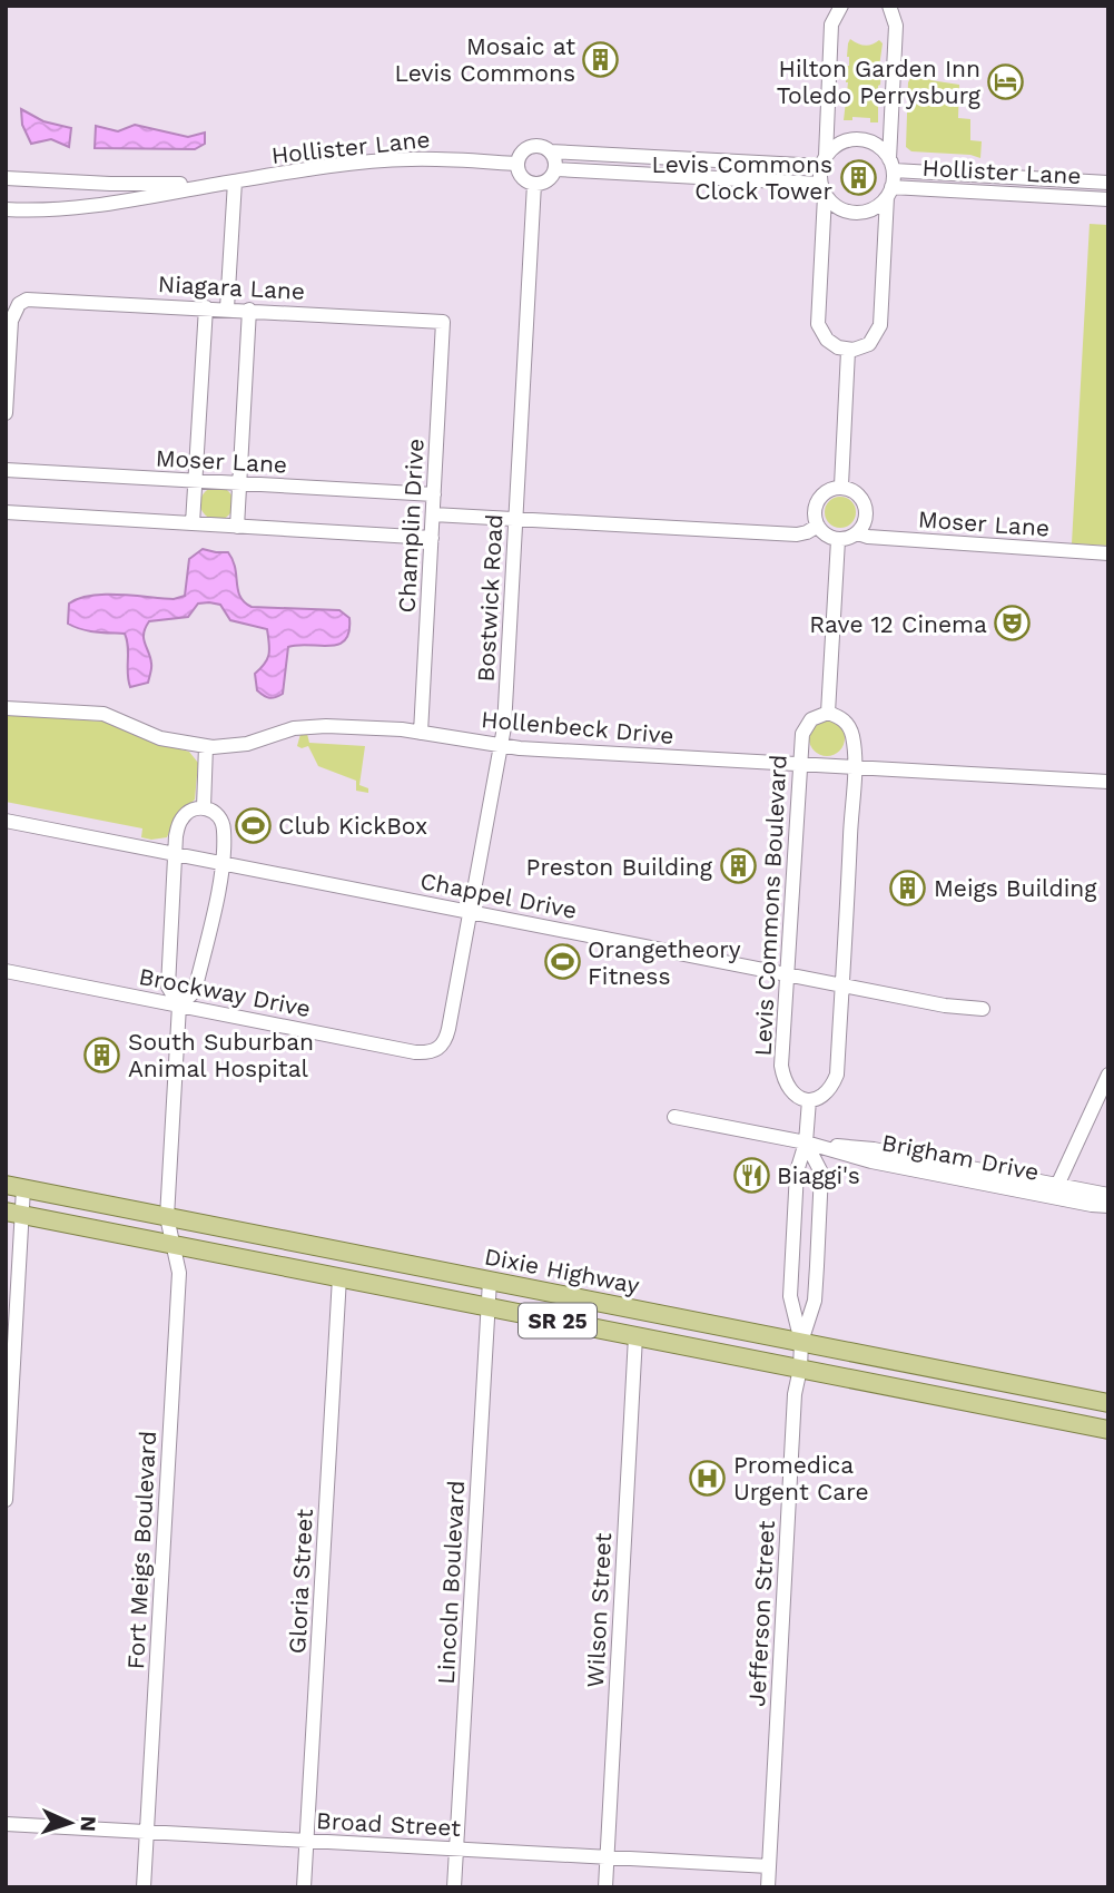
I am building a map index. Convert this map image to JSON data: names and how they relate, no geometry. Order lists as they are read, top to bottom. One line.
{"streets":{"main road":["Dixie Highway","SR 25"],"street":["Hollister Lane","Niagara Lane","Moser Lane","Champlin Drive","Bostwick Road","Hollenbeck Drive","Chappel Drive","Levis Commons Boulevard","Brockway Drive","Brigham Drive","Fort Meigs Boulevard","Gloria Street","Lincoln Boulevard","Wilson Street","Jefferson Street","Broad Street"]},"crossings":[["Hollister Lane","Bostwick Road"],["Niagara Lane","Champlin Drive"],["Moser Lane","Champlin Drive"],["Champlin Drive","Hollenbeck Drive"],["Bostwick Road","Hollenbeck Drive"],["Bostwick Road","Chappel Drive"],["Bostwick Road","Brockway Drive"],["Hollenbeck Drive","Levis Commons Boulevard"],["Chappel Drive","Levis Commons Boulevard"],["Brockway Drive","Fort Meigs Boulevard"],["Dixie Highway","Fort Meigs Boulevard"],["Dixie Highway","Lincoln Boulevard"],["Dixie Highway","Jefferson Street"],["SR 25","Fort Meigs Boulevard"],["SR 25","Gloria Street"],["SR 25","Lincoln Boulevard"],["SR 25","Wilson Street"],["SR 25","Jefferson Street"],["Fort Meigs Boulevard","Broad Street"],["Gloria Street","Broad Street"],["Lincoln Boulevard","Broad Street"],["Wilson Street","Broad Street"],["Jefferson Street","Broad Street"]],"places":{"building":["Mosaic at Levis Commons","Levis Commons Clock Tower","Preston Building","Meigs Building","South Suburban Animal Hospital"],"hotel":["Hilton Garden Inn Toledo Perrysburg"],"theatre":["Rave 12 Cinema"],"sports":["Club KickBox","Orangetheory Fitness"],"restaurant":["Biaggi's"],"hospital":["Promedica Urgent Care"]},"north":"right"}
